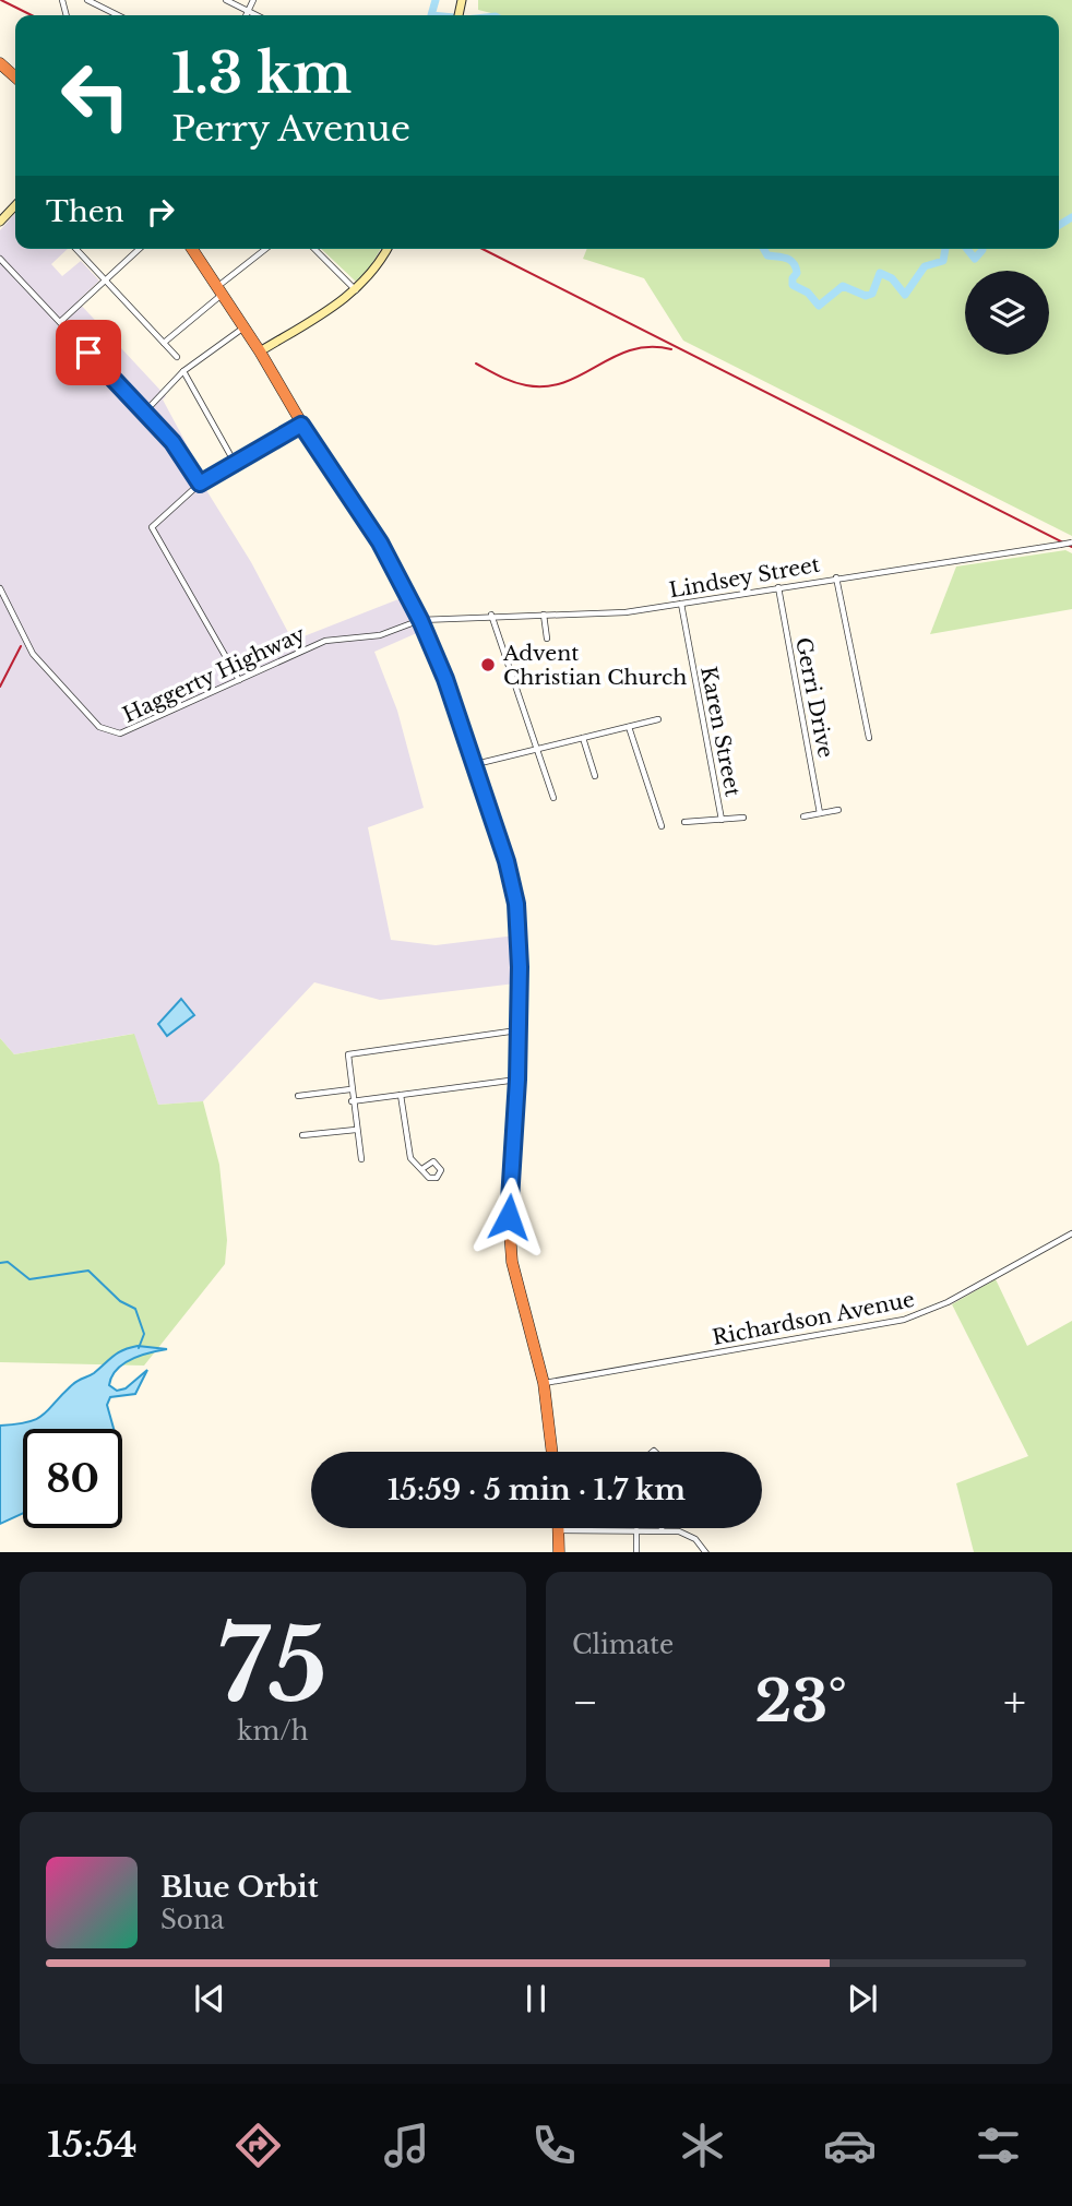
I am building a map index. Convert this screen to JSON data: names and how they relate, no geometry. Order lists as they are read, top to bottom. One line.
{"streets":{"street":["Lindsey Street","Haggerty Highway","Gerri Drive","Karen Street","Richardson Avenue"]},"crossings":[["Lindsey Street","Haggerty Highway"],["Lindsey Street","Gerri Drive"],["Lindsey Street","Karen Street"]],"places":["Advent Christian Church"],"page":{"turn":["1.3 km","Perry Avenue"],"then":"Then","limit":"80","trip":"15:59 · 5 min · 1.7 km","tile":[["75","km/h"],"Climate"],"heat":["−","23°","+"],"song":["Blue Orbit","Sona"],"tabs":"15:54"}}
